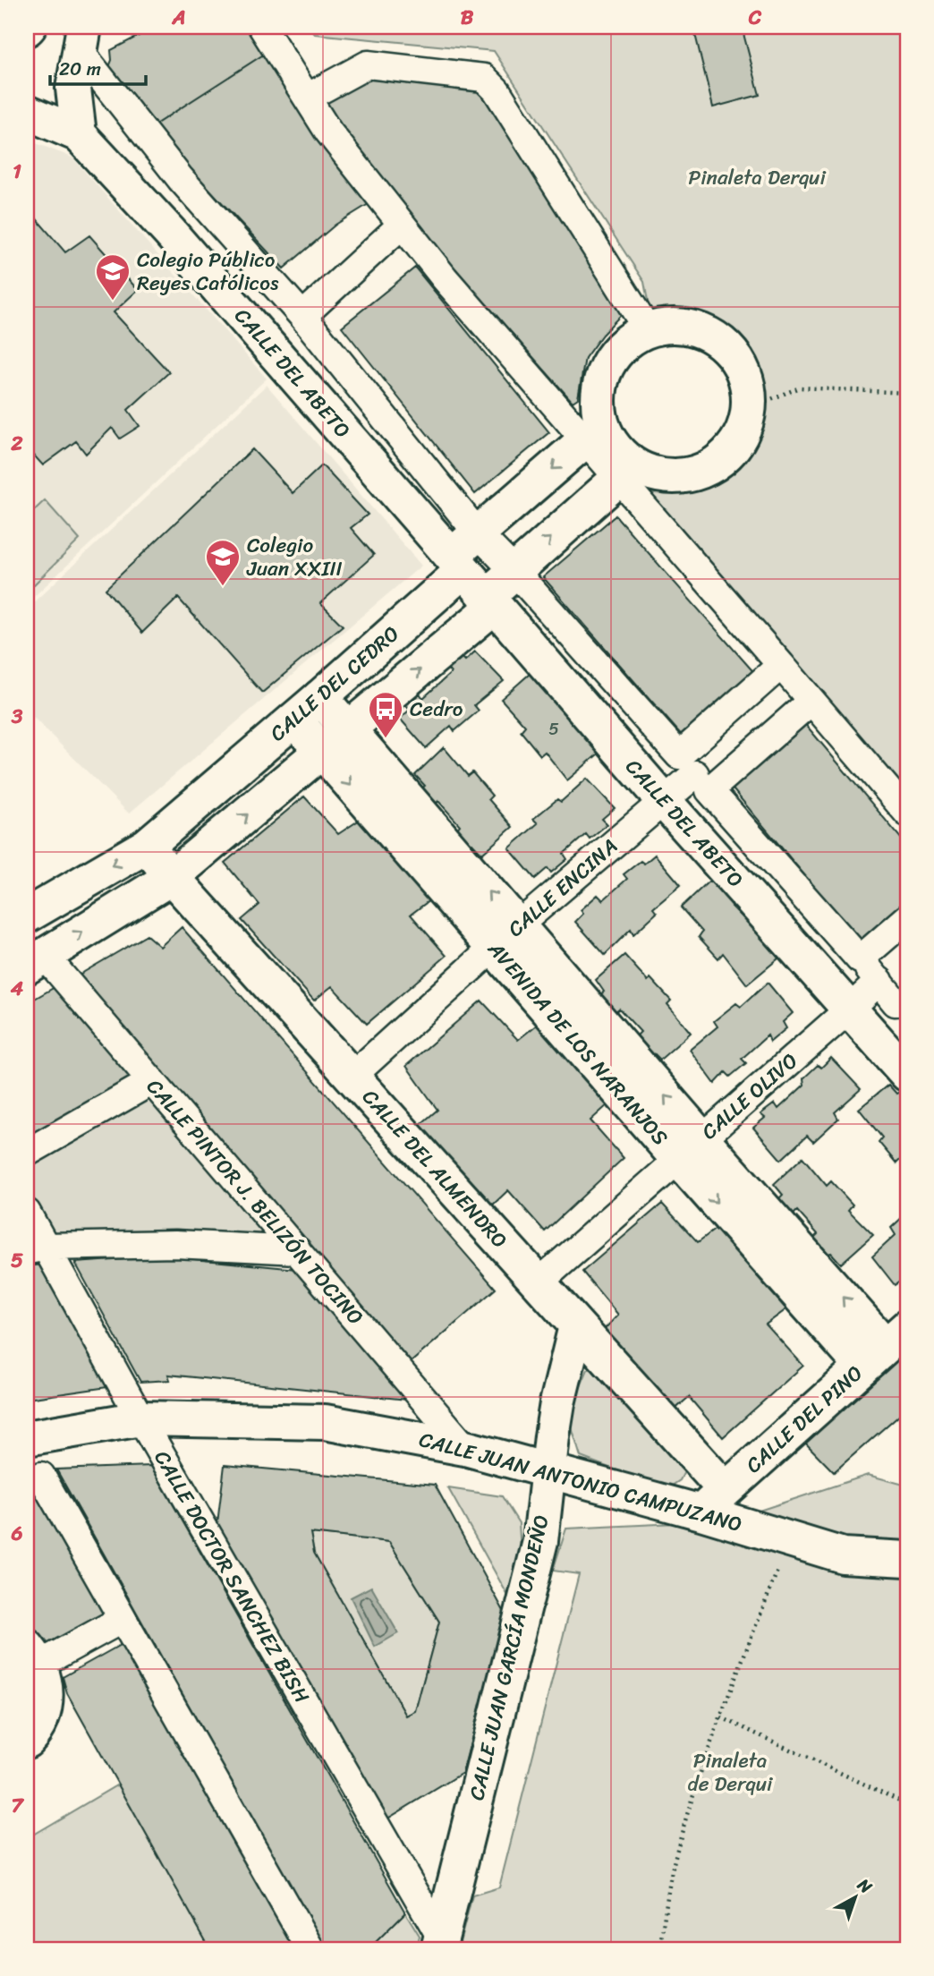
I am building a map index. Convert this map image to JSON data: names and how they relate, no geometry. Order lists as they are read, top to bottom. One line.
{"streets":{"street":["CALLE DEL ABETO","CALLE DEL CEDRO","CALLE ENCINA","AVENIDA DE LOS NARANJOS","CALLE OLIVO","CALLE DEL ALMENDRO","CALLE PINTOR J. BELIZÓN TOCINO","CALLE DEL PINO","CALLE JUAN ANTONIO CAMPUZANO","CALLE DOCTOR SANCHEZ BISH","CALLE JUAN GARCÍA MONDEÑO"]},"crossings":[["CALLE DEL ABETO","CALLE DEL CEDRO"],["CALLE DEL ABETO","CALLE ENCINA"],["CALLE DEL ABETO","CALLE OLIVO"],["CALLE DEL CEDRO","AVENIDA DE LOS NARANJOS"],["CALLE DEL CEDRO","CALLE DEL ALMENDRO"],["CALLE DEL CEDRO","CALLE PINTOR J. BELIZÓN TOCINO"],["CALLE ENCINA","AVENIDA DE LOS NARANJOS"],["CALLE ENCINA","CALLE DEL ALMENDRO"],["AVENIDA DE LOS NARANJOS","CALLE OLIVO"],["AVENIDA DE LOS NARANJOS","CALLE DEL PINO"],["CALLE OLIVO","CALLE DEL ALMENDRO"],["CALLE DEL ALMENDRO","CALLE DEL PINO"],["CALLE DEL ALMENDRO","CALLE JUAN ANTONIO CAMPUZANO"],["CALLE DEL ALMENDRO","CALLE JUAN GARCÍA MONDEÑO"],["CALLE PINTOR J. BELIZÓN TOCINO","CALLE JUAN ANTONIO CAMPUZANO"],["CALLE DEL PINO","CALLE JUAN ANTONIO CAMPUZANO"],["CALLE JUAN ANTONIO CAMPUZANO","CALLE DOCTOR SANCHEZ BISH"],["CALLE JUAN ANTONIO CAMPUZANO","CALLE JUAN GARCÍA MONDEÑO"],["CALLE DOCTOR SANCHEZ BISH","CALLE JUAN GARCÍA MONDEÑO"]],"parks":["Pinaleta Derqui","Pinaleta de Derqui"],"places":{"school or university":["Colegio Público Reyes Católicos","Colegio Juan XXIII"],"bus stop":["Cedro"]},"house_numbers":["5"],"scale_bar":"20 m","north":"top right","grid":{"columns":["A","B","C"],"rows":["1","2","3","4","5","6","7"]}}
